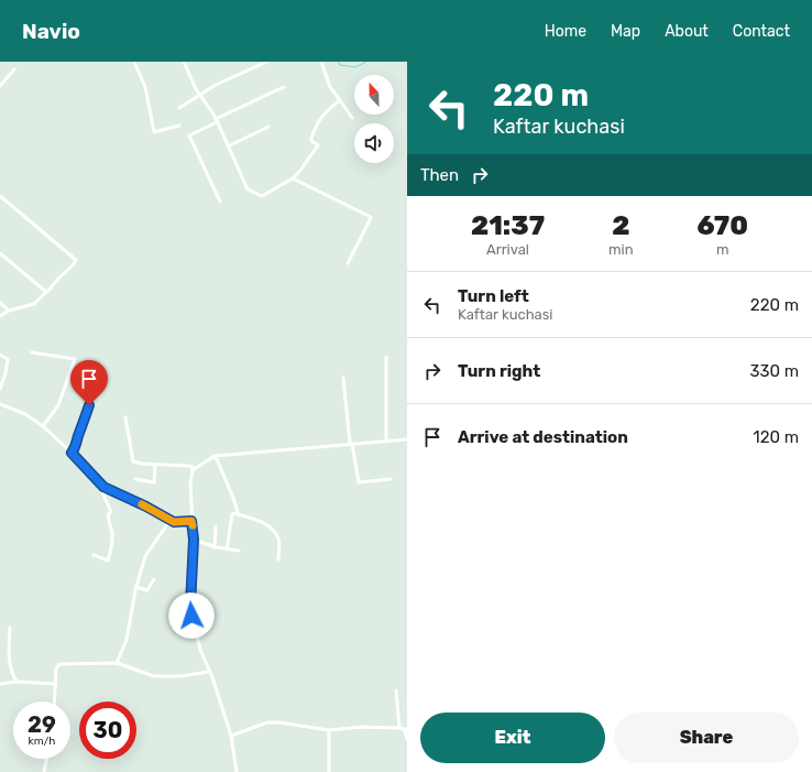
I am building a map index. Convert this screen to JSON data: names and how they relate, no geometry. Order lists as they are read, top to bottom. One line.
{"north":"top","page":{"header":"Navio","nav":["Home","Map","About","Contact"],"turn":["220 m","Kaftar kuchasi"],"then":"Then","eta":["21:37","Arrival","2","min","670","m"],"list":[{"name":"Turn left","note":"Kaftar kuchasi","value":"220 m"},{"name":"Turn right","value":"330 m"},{"name":"Arrive at destination","value":"120 m"}],"speed":"29 km/h","limit":"30","buttons":["Exit","Share"]}}
